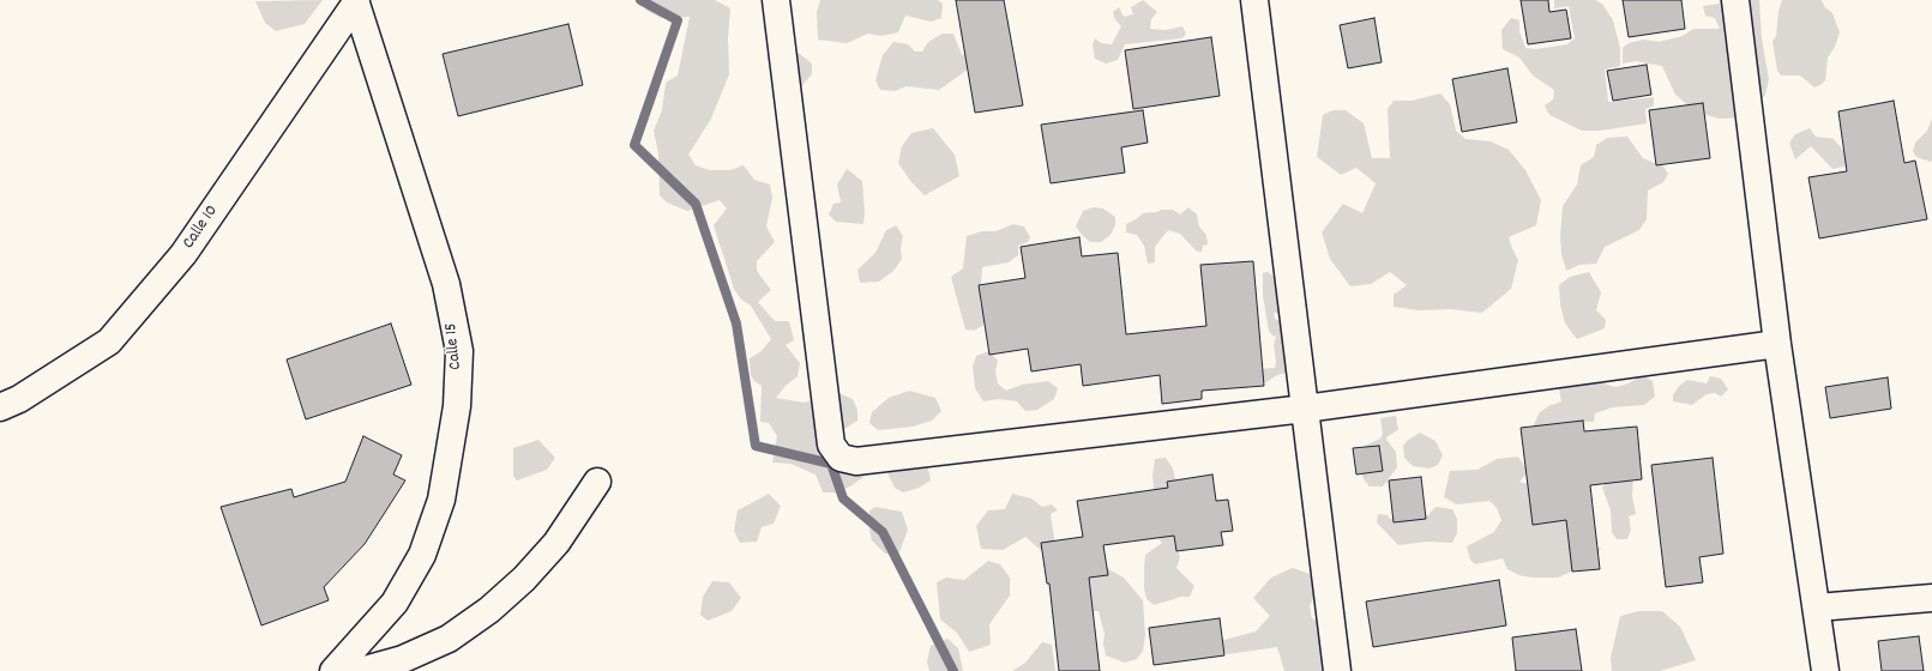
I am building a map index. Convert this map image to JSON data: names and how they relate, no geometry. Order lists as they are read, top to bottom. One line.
{"streets":{"street":["Calle 10","Calle 15"]},"crossings":[["Calle 10","Calle 15"]]}
